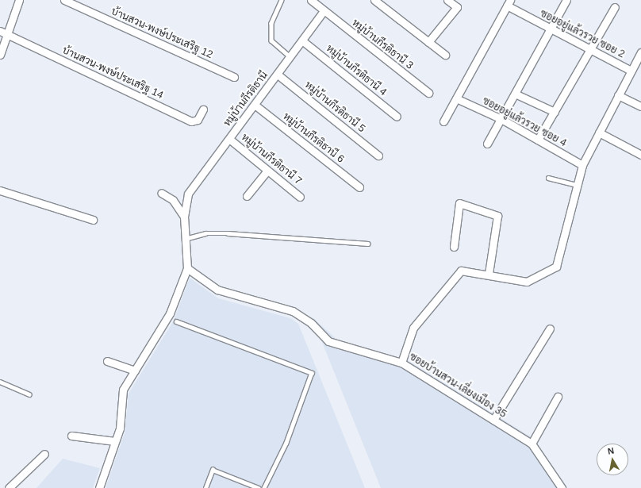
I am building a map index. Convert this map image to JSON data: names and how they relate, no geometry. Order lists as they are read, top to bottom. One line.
{"streets":{"street":["บ้านสวน-พงษ์ประเสริฐ 12","ซอยอยู่แล้วรวย ซอย 2","หมู่บ้านกีรติธานี 3","หมู่บ้านกีรติธานี 4","บ้านสวน-พงษ์ประเสริฐ 14","หมู่บ้านกีรติธานี","หมู่บ้านกีรติธานี 5","ซอยอยู่แล้วรวย ซอย 4","หมู่บ้านกีรติธานี 6","หมู่บ้านกีรติธานี 7","ซอยบ้านสวน-เลี่ยงเมือง 35"]},"crossings":[["หมู่บ้านกีรติธานี 3","หมู่บ้านกีรติธานี"],["หมู่บ้านกีรติธานี 4","หมู่บ้านกีรติธานี"],["หมู่บ้านกีรติธานี","หมู่บ้านกีรติธานี 5"],["หมู่บ้านกีรติธานี","หมู่บ้านกีรติธานี 6"],["หมู่บ้านกีรติธานี","หมู่บ้านกีรติธานี 7"],["หมู่บ้านกีรติธานี","ซอยบ้านสวน-เลี่ยงเมือง 35"]],"north":"top"}
